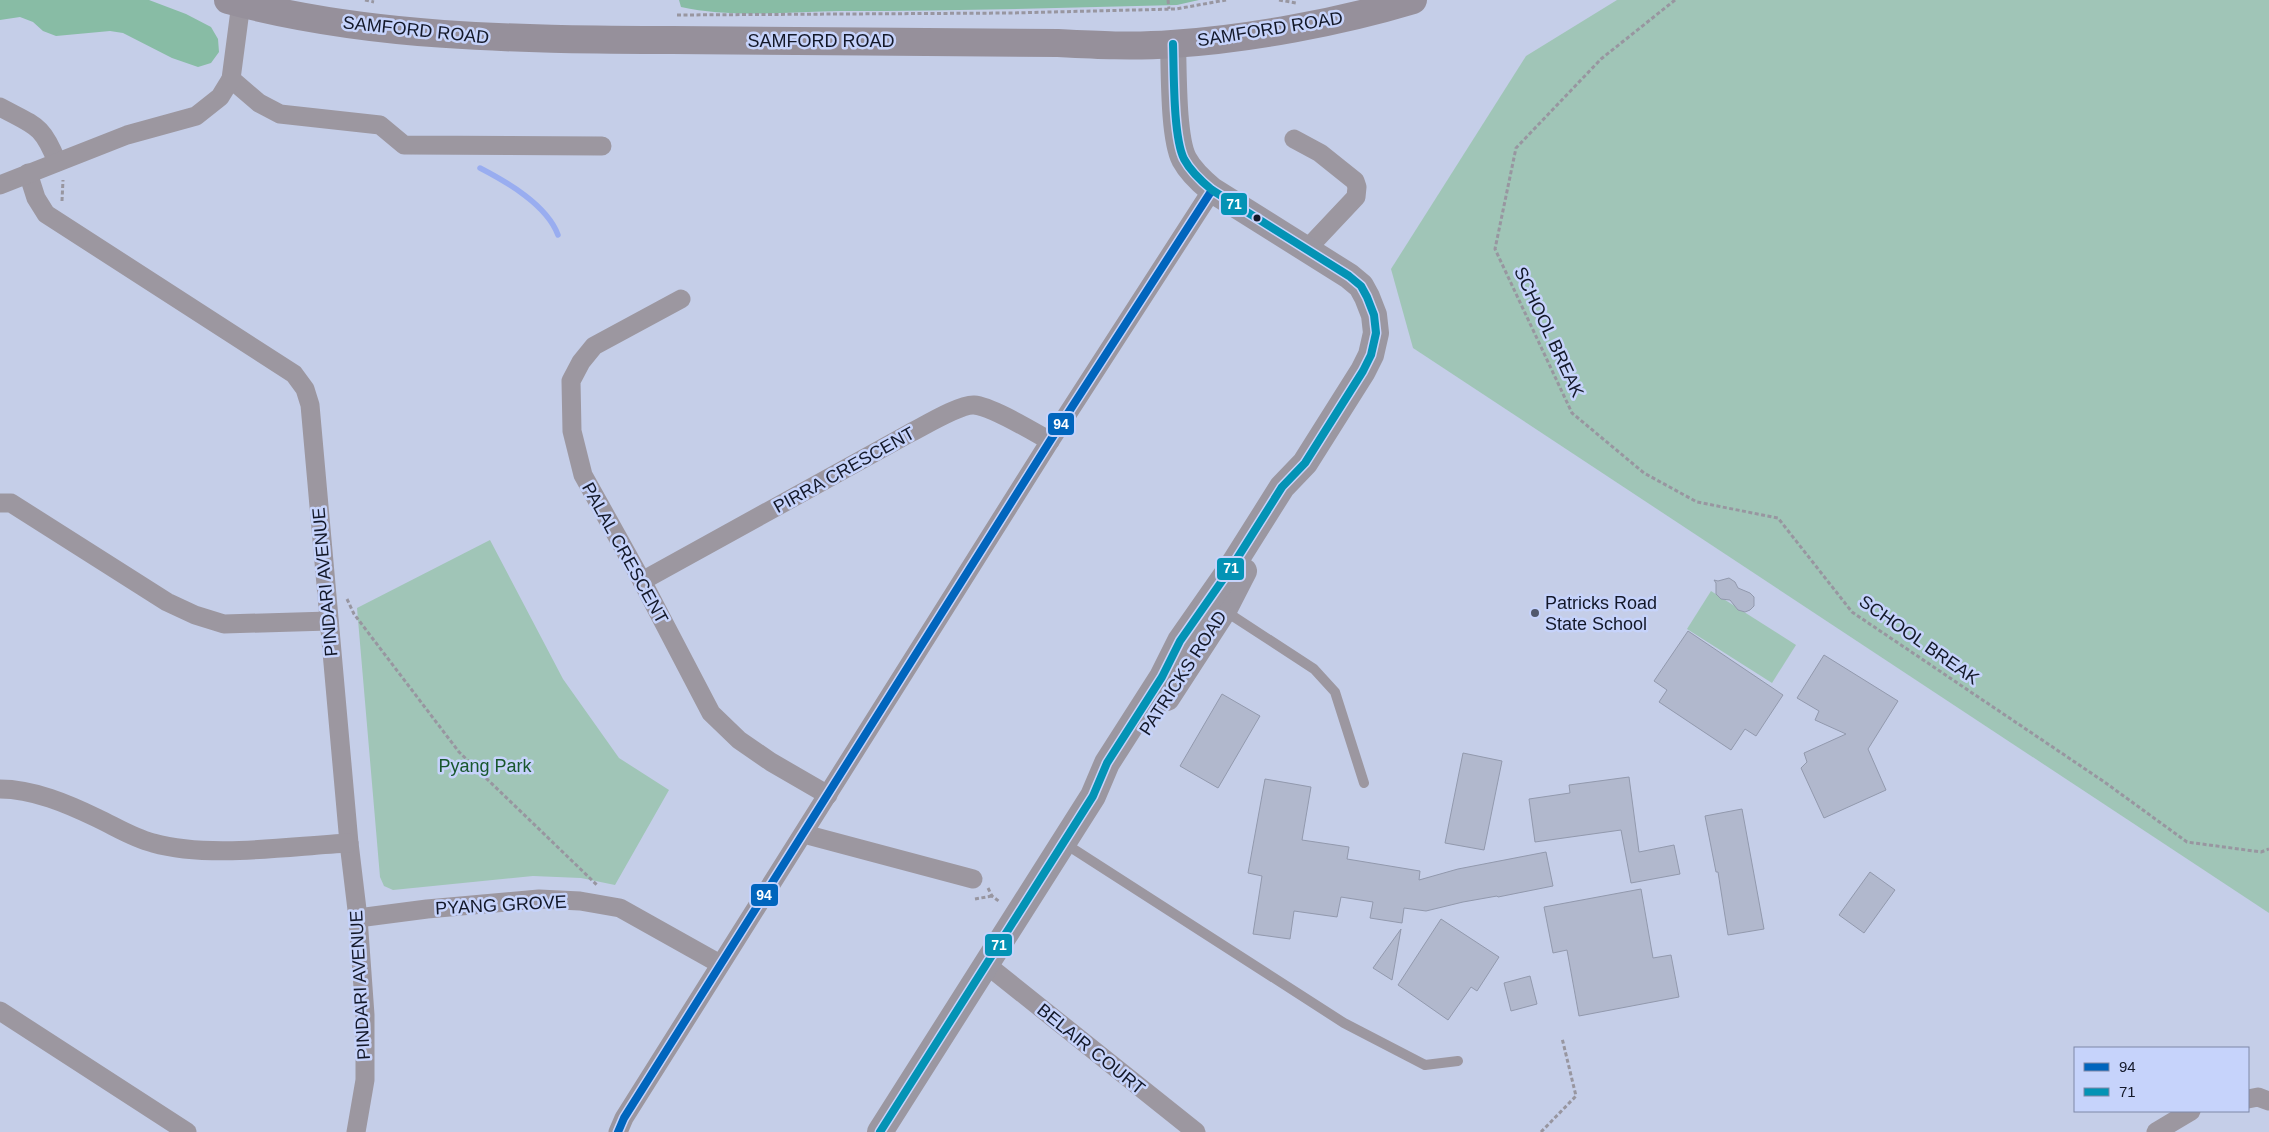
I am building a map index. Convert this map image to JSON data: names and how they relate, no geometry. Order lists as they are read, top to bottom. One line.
{"streets":{"main road":["SAMFORD ROAD","PATRICKS ROAD"],"street":["PIRRA CRESCENT","PALAL CRESCENT","PINDARI AVENUE","PYANG GROVE","BELAIR COURT"],"path":["SCHOOL BREAK"]},"crossings":[["PIRRA CRESCENT","PALAL CRESCENT"],["PINDARI AVENUE","PYANG GROVE"],["PATRICKS ROAD","BELAIR COURT"]],"parks":["Pyang Park"],"places":["Patricks Road State School"],"lines":["transit line 71","transit line 94"],"legend":["94","71"]}
